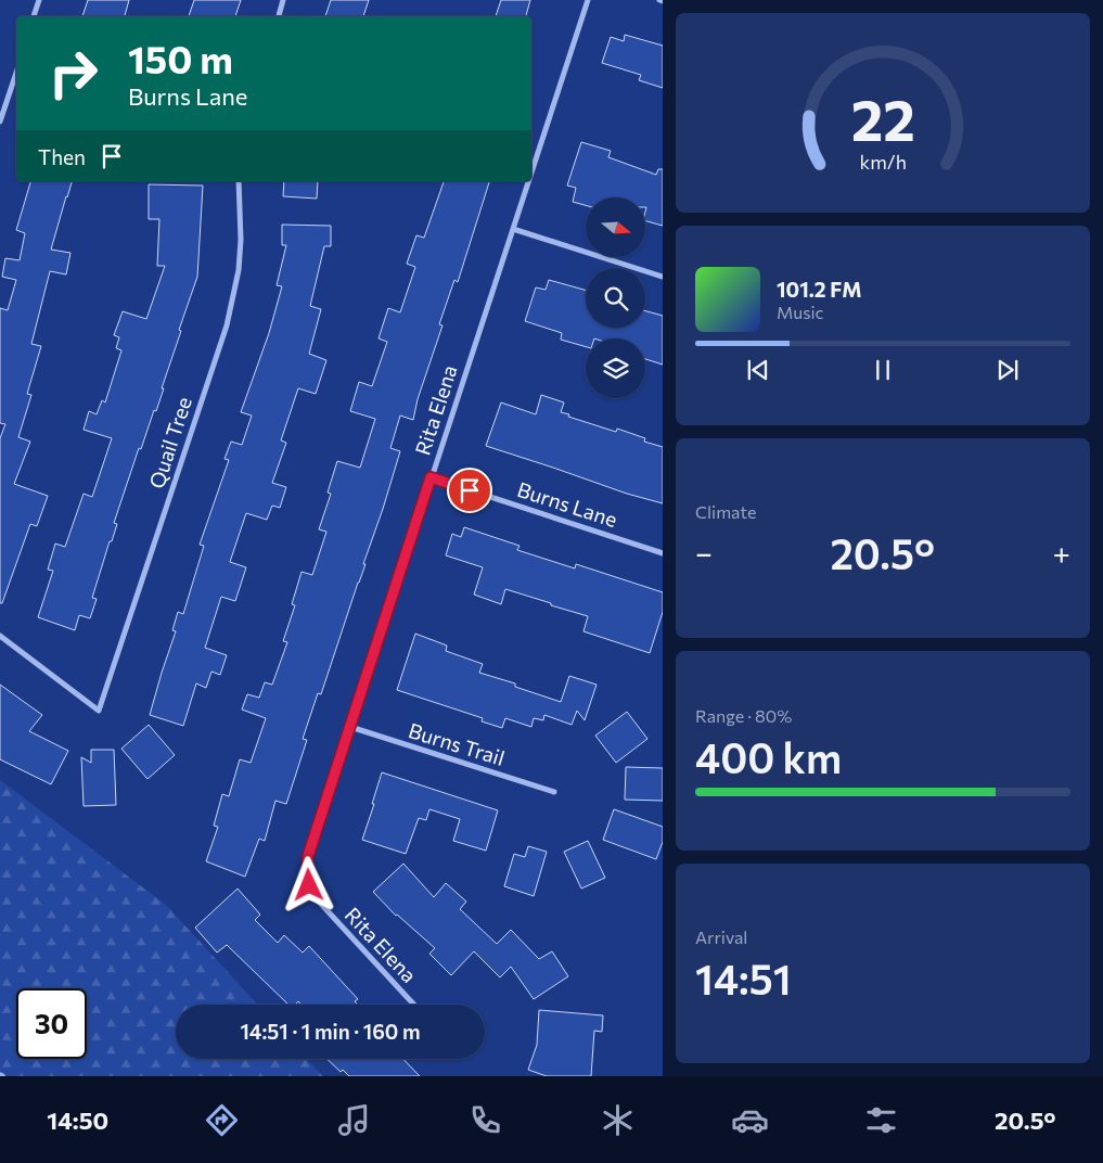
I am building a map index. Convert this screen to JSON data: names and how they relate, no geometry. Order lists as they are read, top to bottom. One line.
{"streets":{"street":["Rita Elena","Quail Tree","Burns Lane","Burns Trail"]},"crossings":[["Rita Elena","Burns Lane"],["Rita Elena","Burns Trail"]],"north":"right","page":{"turn":["150 m","Burns Lane"],"then":"Then","song":["101.2 FM","Music"],"tile":["Climate",["Range · 80%","400 km"],["Arrival","14:51"]],"heat":["−","20.5°","+"],"limit":"30","trip":"14:51 · 1 min · 160 m","tabs":["14:50","20.5°"],"gauge":["22","km/h"]}}
